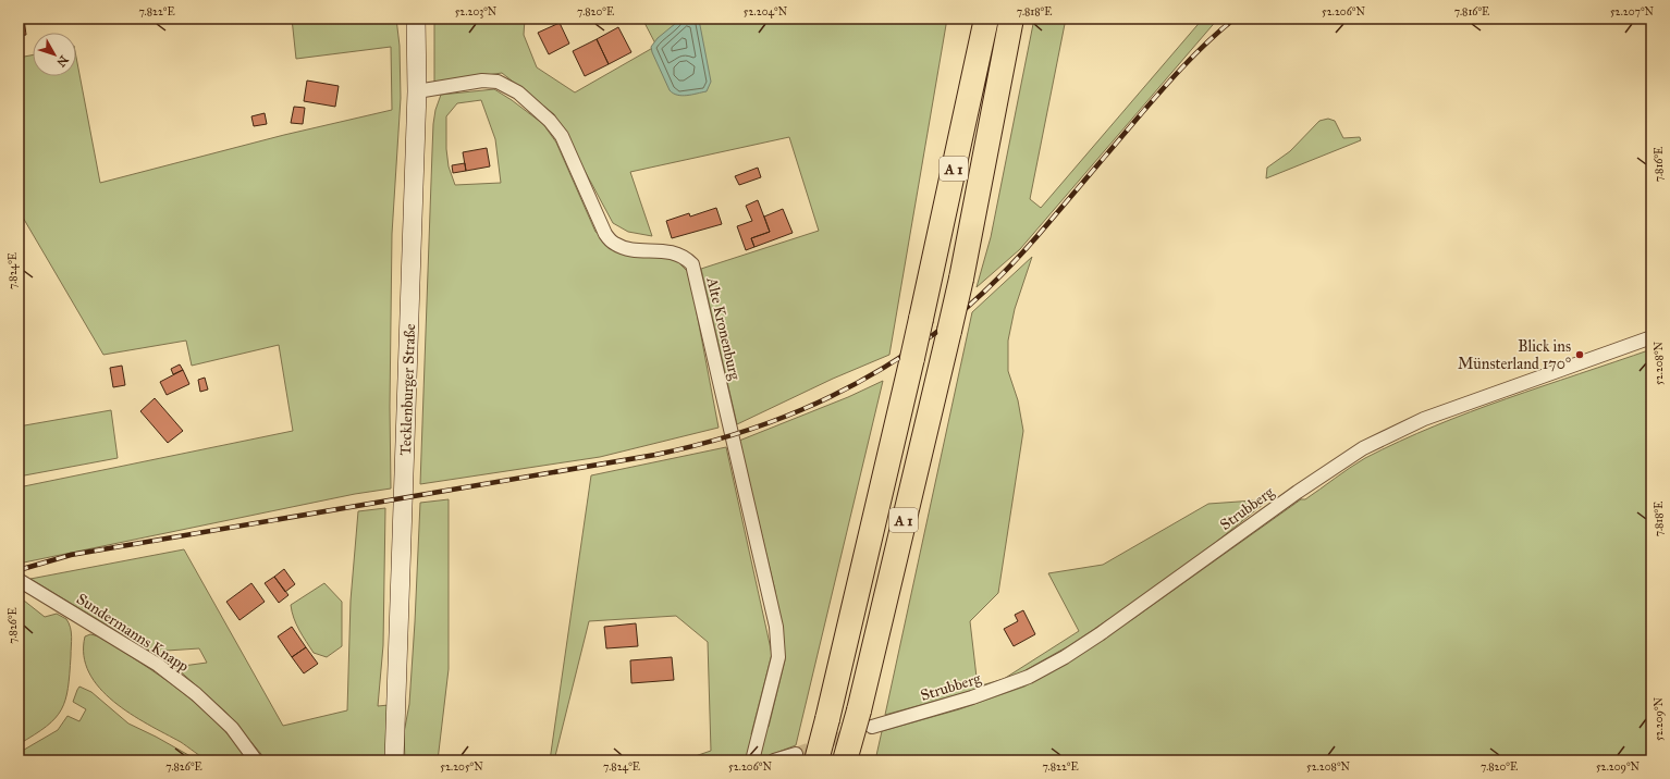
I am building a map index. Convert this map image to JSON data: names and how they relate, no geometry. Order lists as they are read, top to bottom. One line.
{"streets":{"highway":["A 1"],"main road":["Tecklenburger Straße"],"street":["Alte Kronenburg","Strubberg","Sundermanns Knapp"]},"crossings":[["A 1","Strubberg"],["Alte Kronenburg","Tecklenburger Straße"]],"places":["Blick ins Münsterland 170°"],"north":"bottom right","coordinates":["7.822°E","52.203°N","7.820°E","52.204°N","7.818°E","52.206°N","7.816°E","52.207°N","7.824°E","52.208°N","7.826°E","52.209°N","52.205°N"]}
